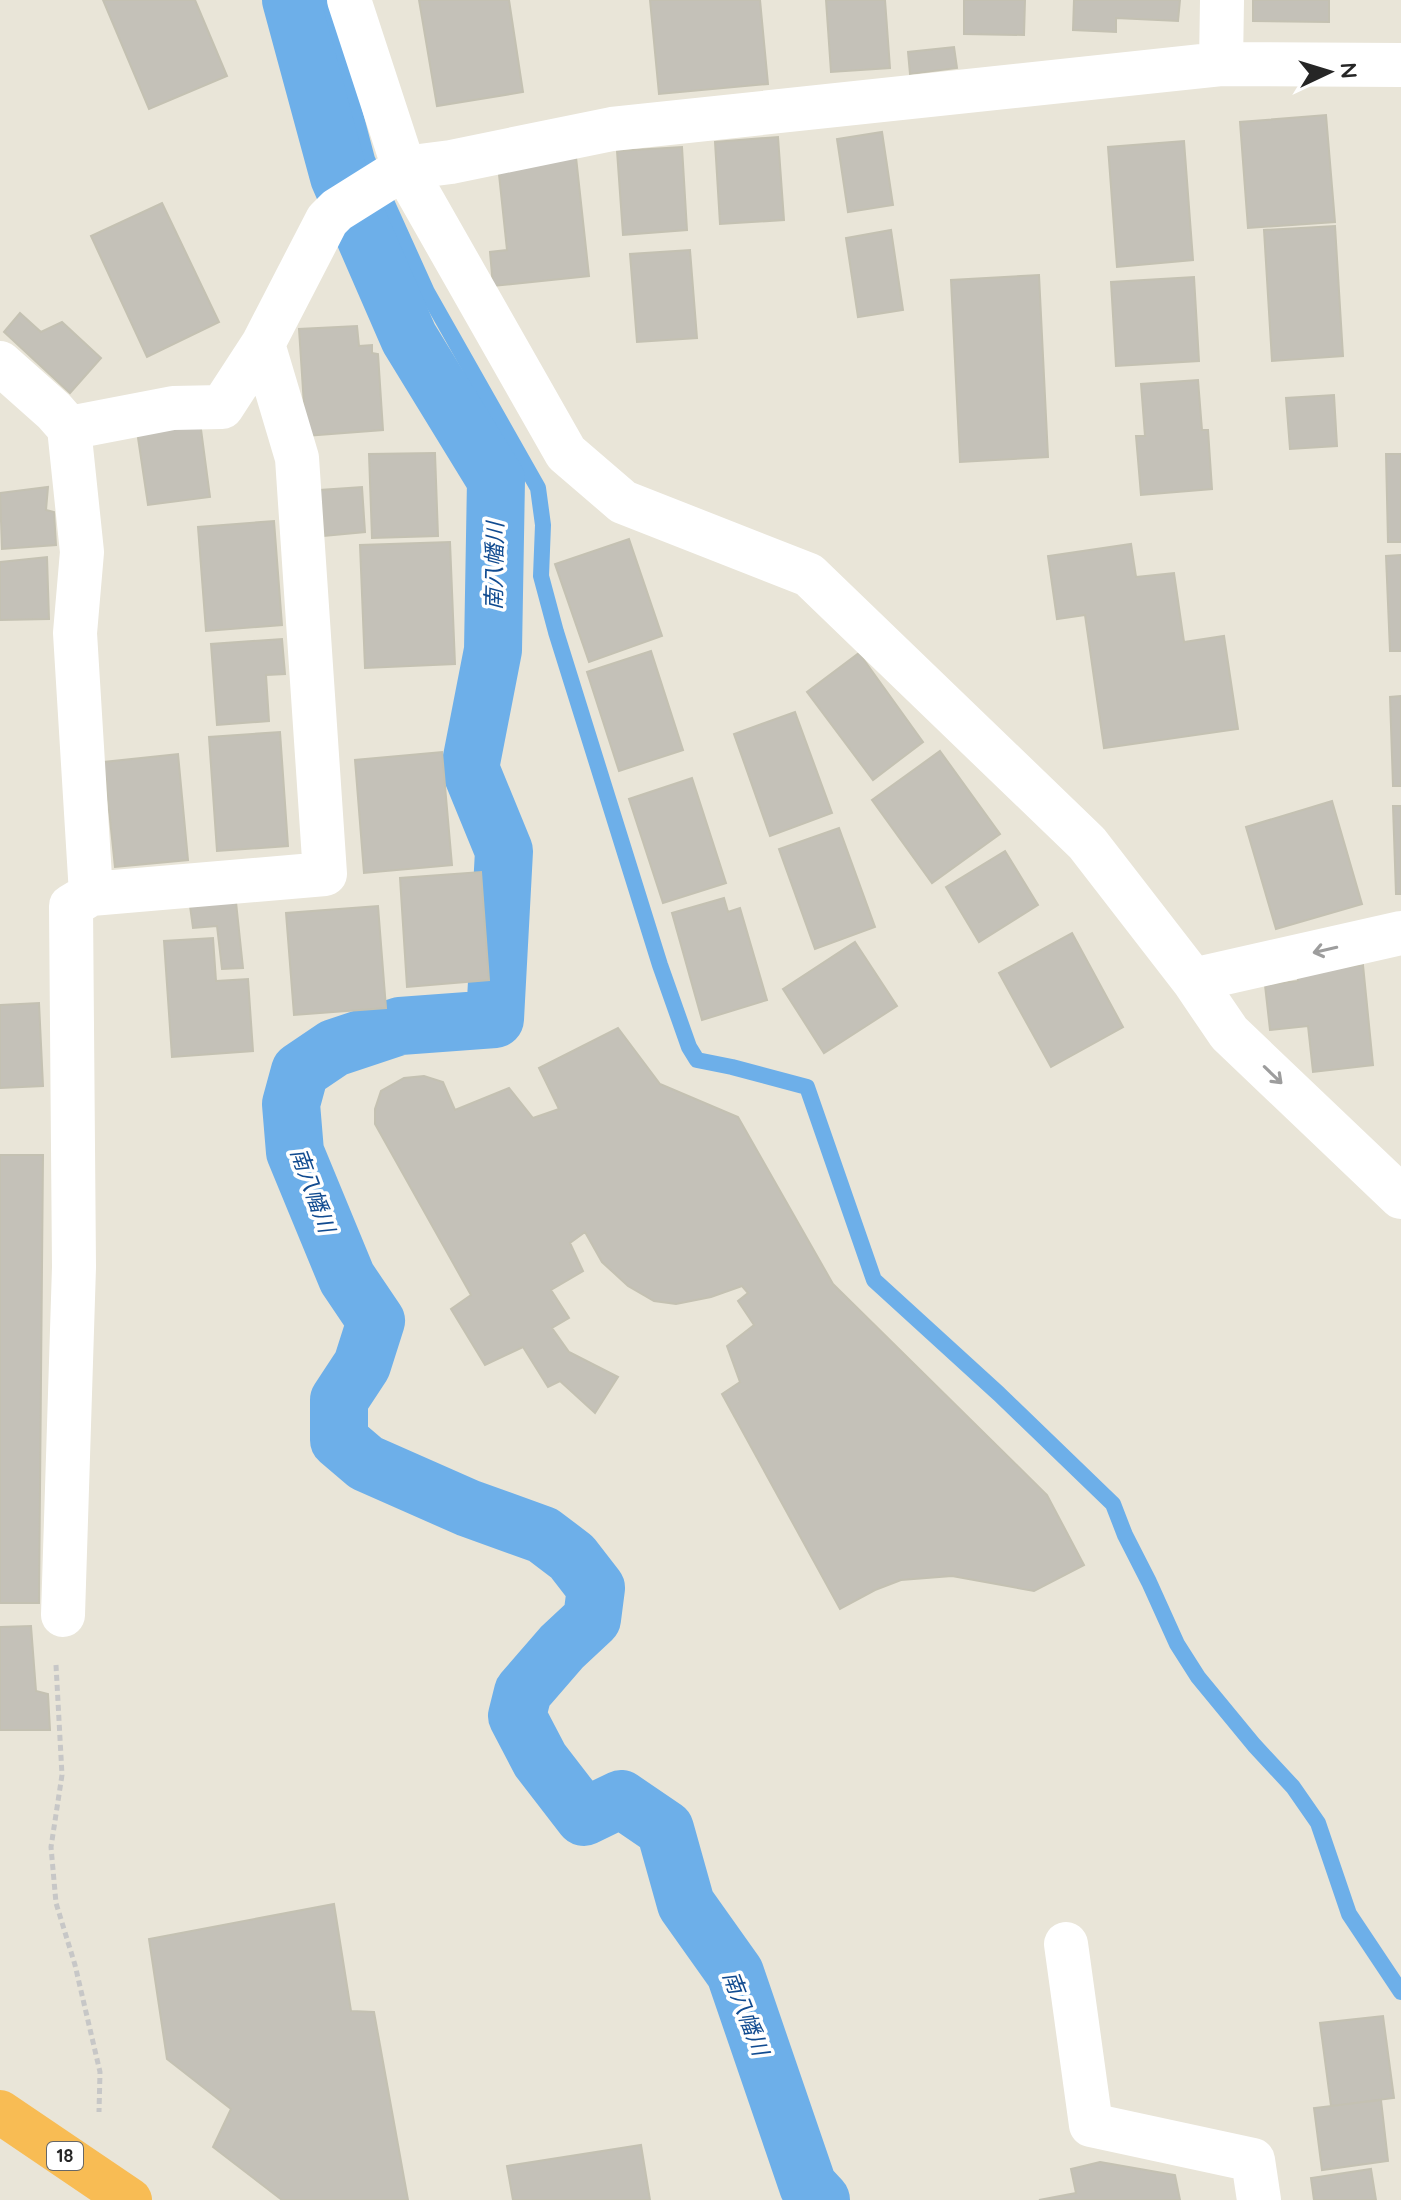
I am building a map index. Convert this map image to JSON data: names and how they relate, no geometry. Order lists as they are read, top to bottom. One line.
{"streets":{"highway":["18"]},"water":["南八幡川"],"north":"right"}
